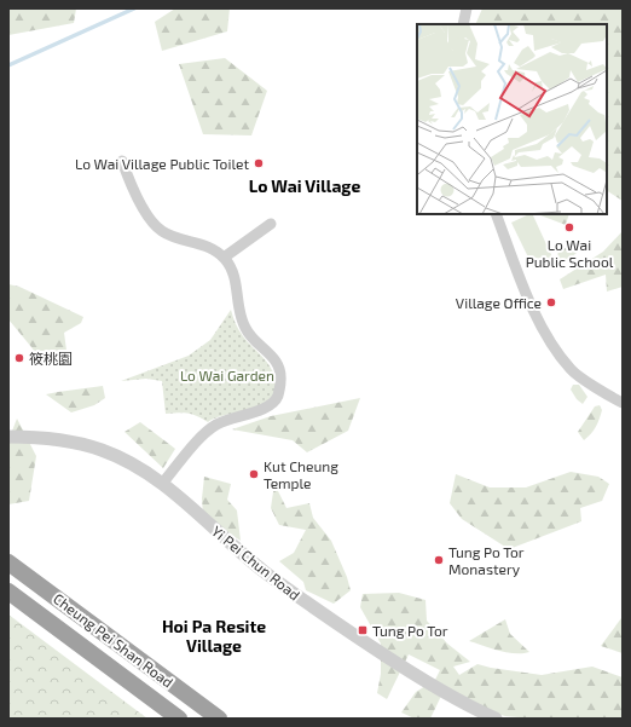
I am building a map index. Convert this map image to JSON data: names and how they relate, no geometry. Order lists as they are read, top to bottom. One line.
{"streets":{"highway":["Cheung Pei Shan Road"],"street":["Yi Pei Chun Road"]},"districts":["Lo Wai Village","Hoi Pa Resite Village"],"parks":["Lo Wai Garden"],"places":{"other":["Lo Wai Village Public Toilet","Lo Wai Public School","Village Office","筱桃園","Kut Cheung Temple","Tung Po Tor Monastery"],"transit":["Tung Po Tor"]}}
